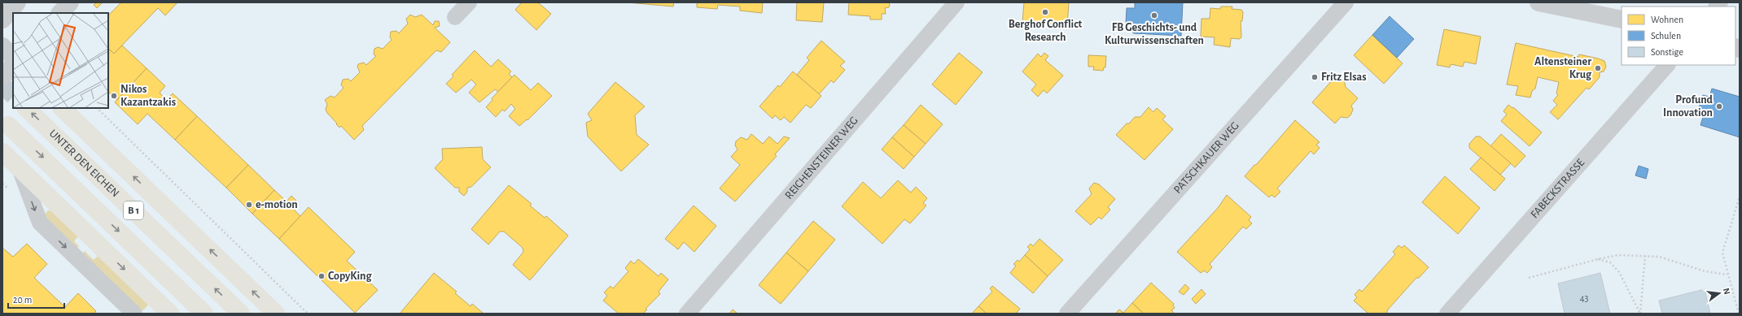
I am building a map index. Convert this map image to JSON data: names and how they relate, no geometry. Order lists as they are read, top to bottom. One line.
{"streets":{"main road":["UNTER DEN EICHEN","B 1"],"street":["REICHENSTEINER WEG","PATSCHKAUER WEG","FABECKSTRASSE"]},"places":["Berghof Conflict Research","FB Geschichts- und Kulturwissenschaften","Altensteiner Krug","Fritz Elsas","Nikos Kazantzakis","Profund Innovation","e-motion","CopyKing"],"house_numbers":["43"],"legend":["Wohnen","Schulen","Sonstige"],"scale_bar":"20 m","north":"right"}
